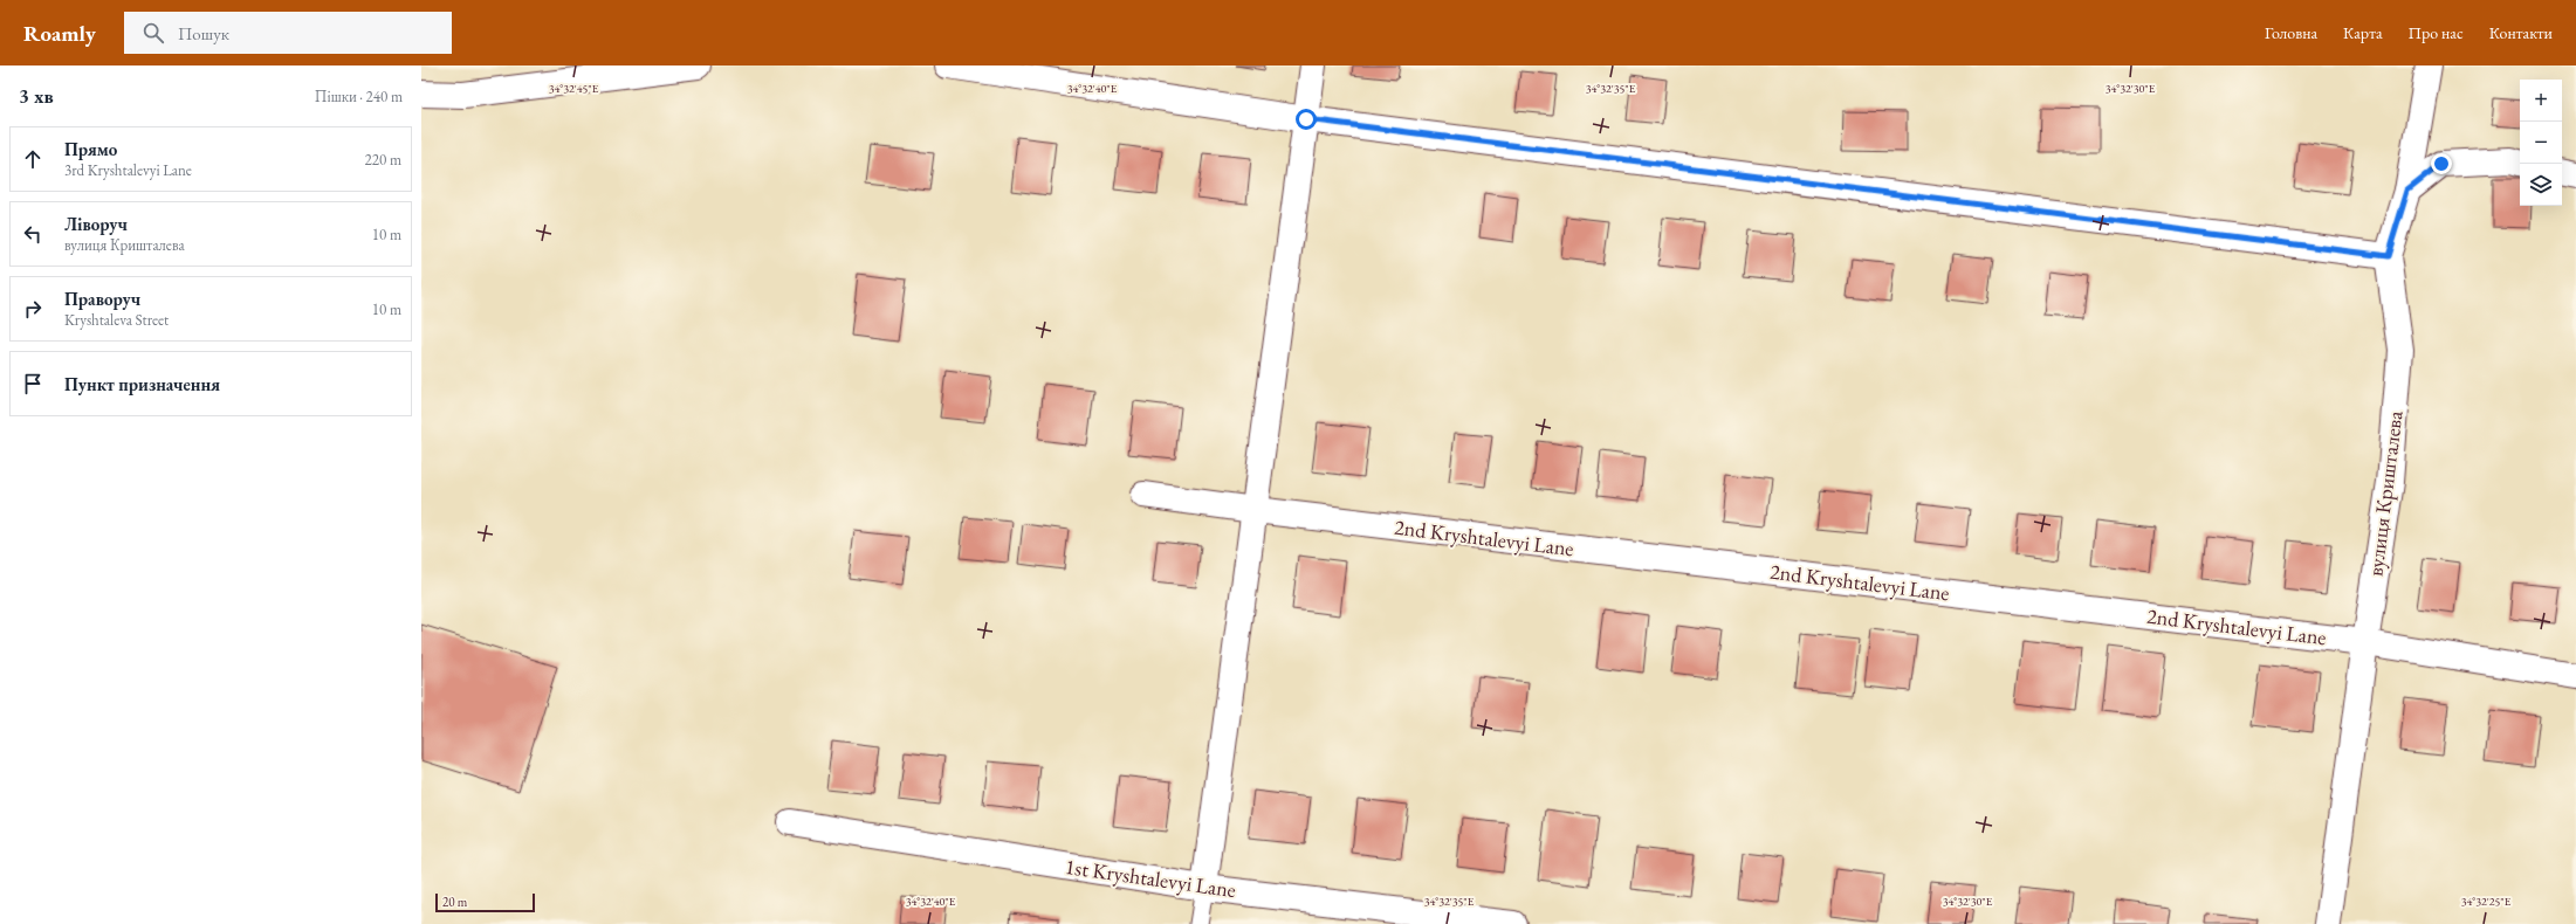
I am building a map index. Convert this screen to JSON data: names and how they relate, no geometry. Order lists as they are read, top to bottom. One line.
{"streets":{"street":["вулиця Кришталева","2nd Kryshtalevyi Lane","1st Kryshtalevyi Lane"]},"crossings":[["вулиця Кришталева","2nd Kryshtalevyi Lane"]],"scale_bar":"20 m","page":{"header":"Roamly","search":"Пошук","nav":["Головна","Карта","Про нас","Контакти"],"heading":["3 хв","Пішки · 240 m"],"map_buttons":["+","−"],"list":[["Прямо","3rd Kryshtalevyi Lane","220 m"],["Ліворуч","вулиця Кришталева","10 m"],["Праворуч","Kryshtaleva Street","10 m"],"Пункт призначення"],"scale":"20 m"},"coordinates":["34°32'45\"E","34°32'40\"E","34°32'35\"E","34°32'30\"E","34°32'25\"E"]}
